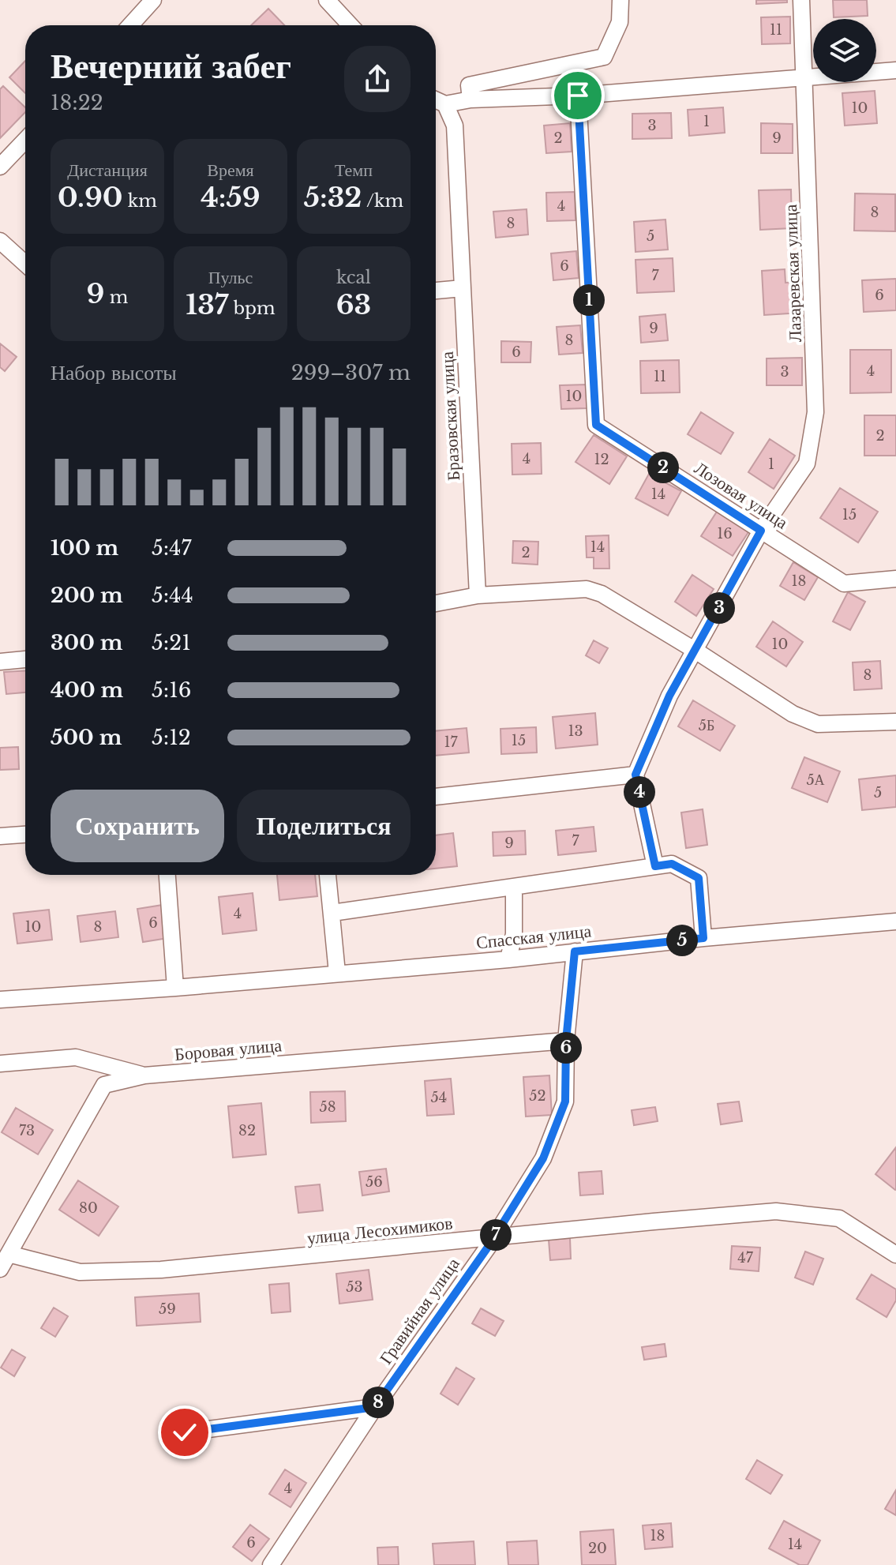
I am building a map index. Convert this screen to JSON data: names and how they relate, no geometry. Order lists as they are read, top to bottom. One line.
{"streets":{"street":["Лазаревская улица","Бразовская улица","Лозовая улица","Спасская улица","Боровая улица","улица Лесохимиков","Гравийная улица"]},"crossings":[["Лазаревская улица","Лозовая улица"],["Спасская улица","Гравийная улица"],["Боровая улица","улица Лесохимиков"],["Боровая улица","Гравийная улица"],["улица Лесохимиков","Гравийная улица"]],"house_numbers":["11","10","1","3","2","9","4","8","8","5","6","7","6","9","8","6","4","3","11","10","2","4","12","1","14","15","16","14","2","18","10","8","5Б","13","15","17","5А","5","7","9","4","6","10","8","52","54","58","73","82","56","80","47","53","59","4","18","6","14","20"],"page":{"heading":["Вечерний забег","18:22"],"stats":[["Дистанция","0.90 km"],["Время","4:59"],["Темп","5:32 /km"],["9 m"],["Пульс","137 bpm"],["kcal","63"]],"pins":["1","2","3","4","5","6","7","8"],"chart":["Набор высоты","299–307 m"],"list":[{"name":"100 m","note":"5:47"},{"name":"200 m","note":"5:44"},{"name":"300 m","note":"5:21"},{"name":"400 m","note":"5:16"},{"name":"500 m","note":"5:12"}],"buttons":["Сохранить","Поделиться"]}}
